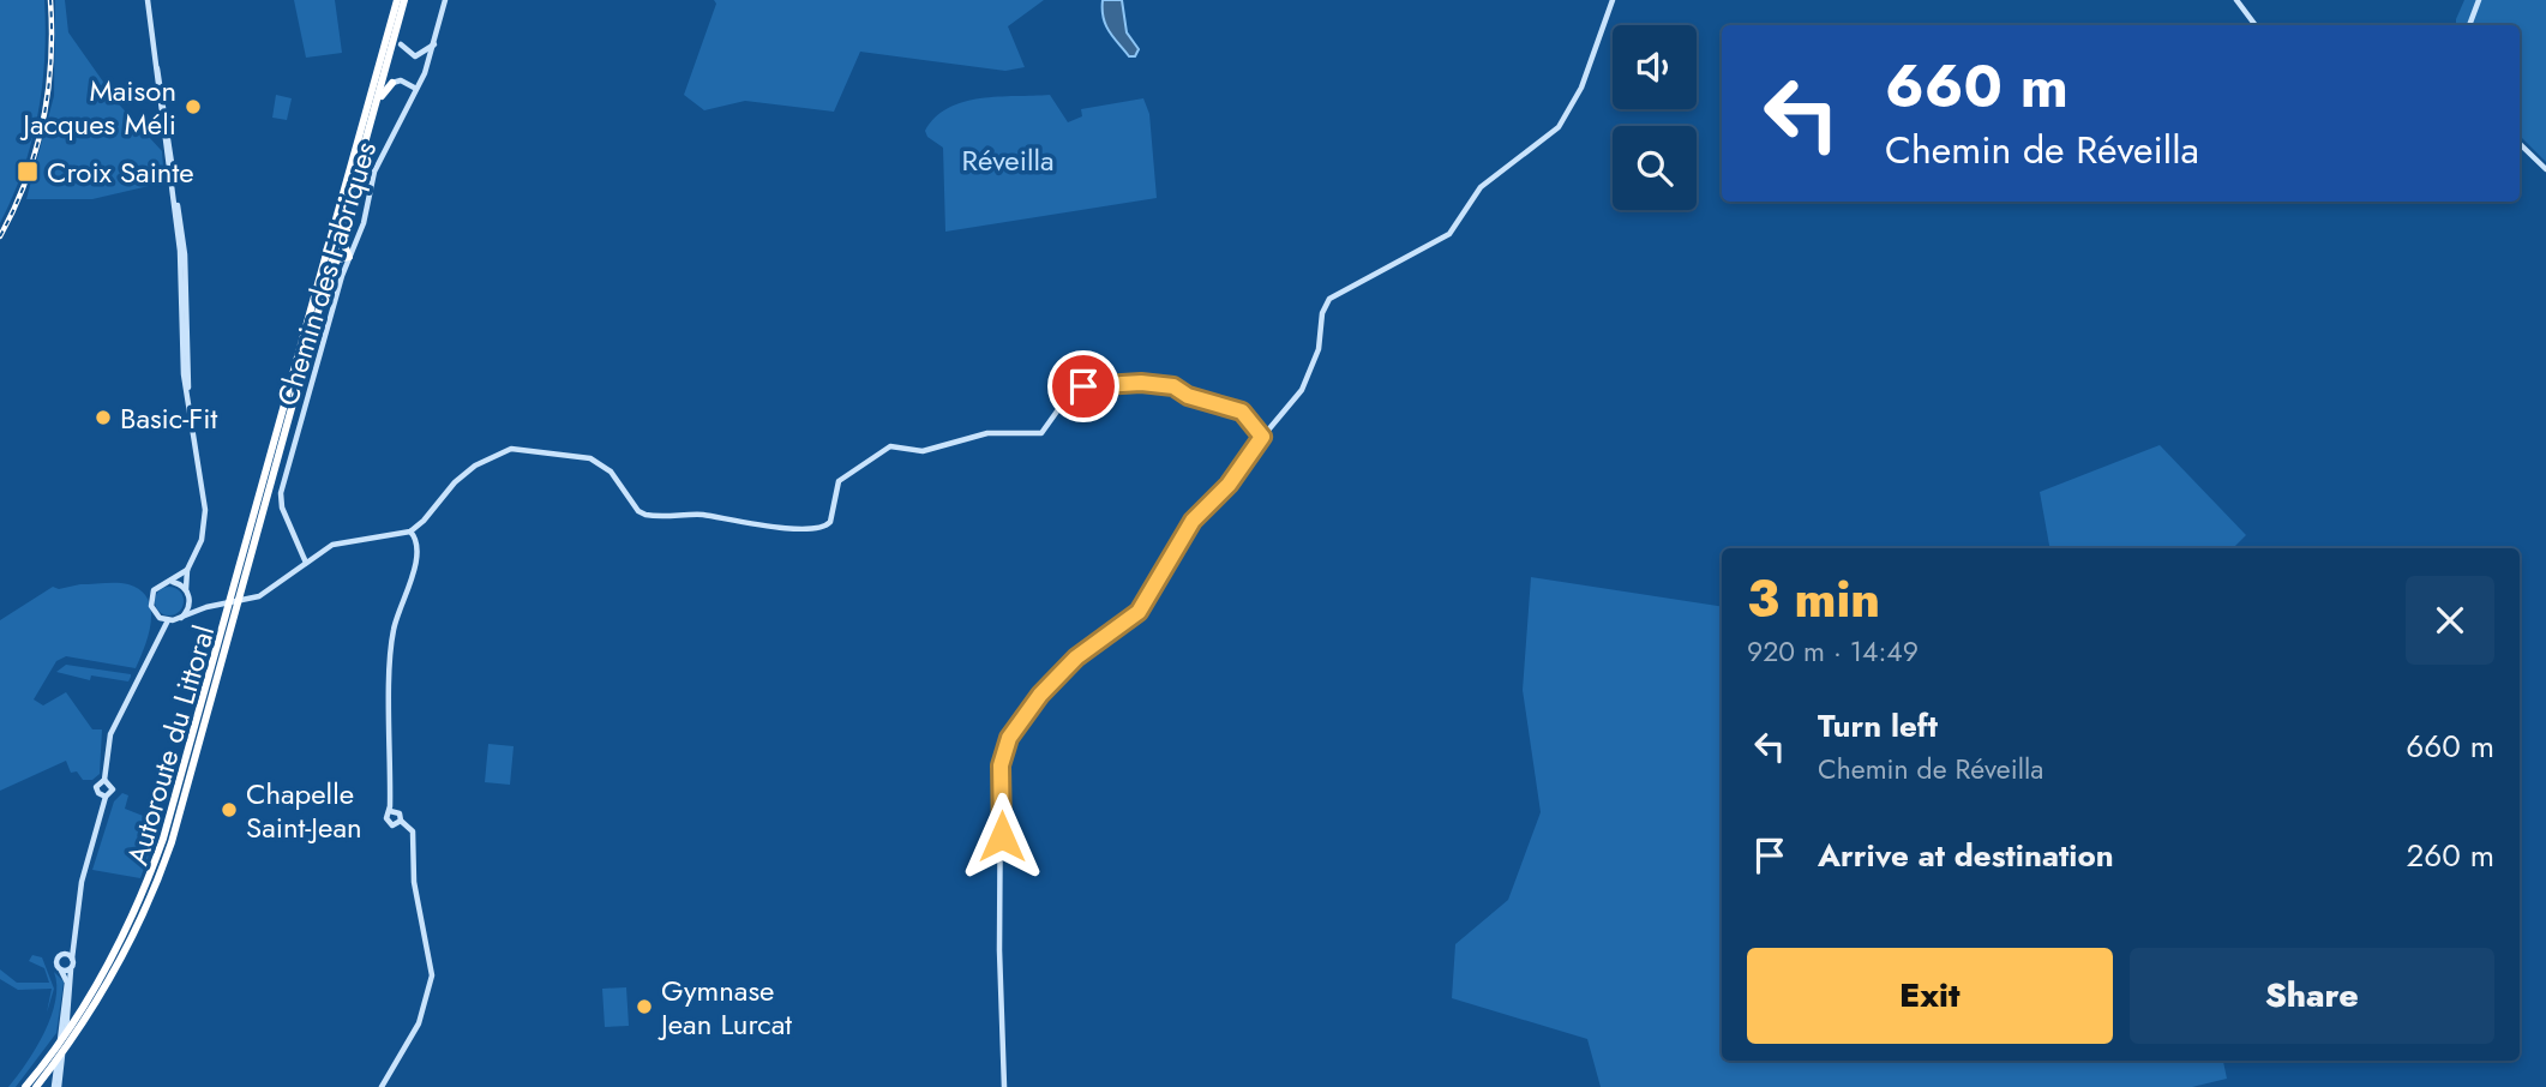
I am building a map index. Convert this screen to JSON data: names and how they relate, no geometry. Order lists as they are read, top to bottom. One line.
{"streets":{"highway":["Autoroute du Littoral"],"street":["Chemin des Fabriques"]},"parks":["Réveilla"],"places":{"other":["Maison Jacques Méli","Basic-Fit","Chapelle Saint-Jean","Gymnase Jean Lurcat"],"transit":["Croix Sainte"]},"page":{"turn":["660 m","Chemin de Réveilla"],"heading":["3 min","920 m · 14:49"],"list":[{"name":"Turn left","note":"Chemin de Réveilla","value":"660 m"},{"name":"Arrive at destination","value":"260 m"}],"buttons":["Exit","Share"]}}
